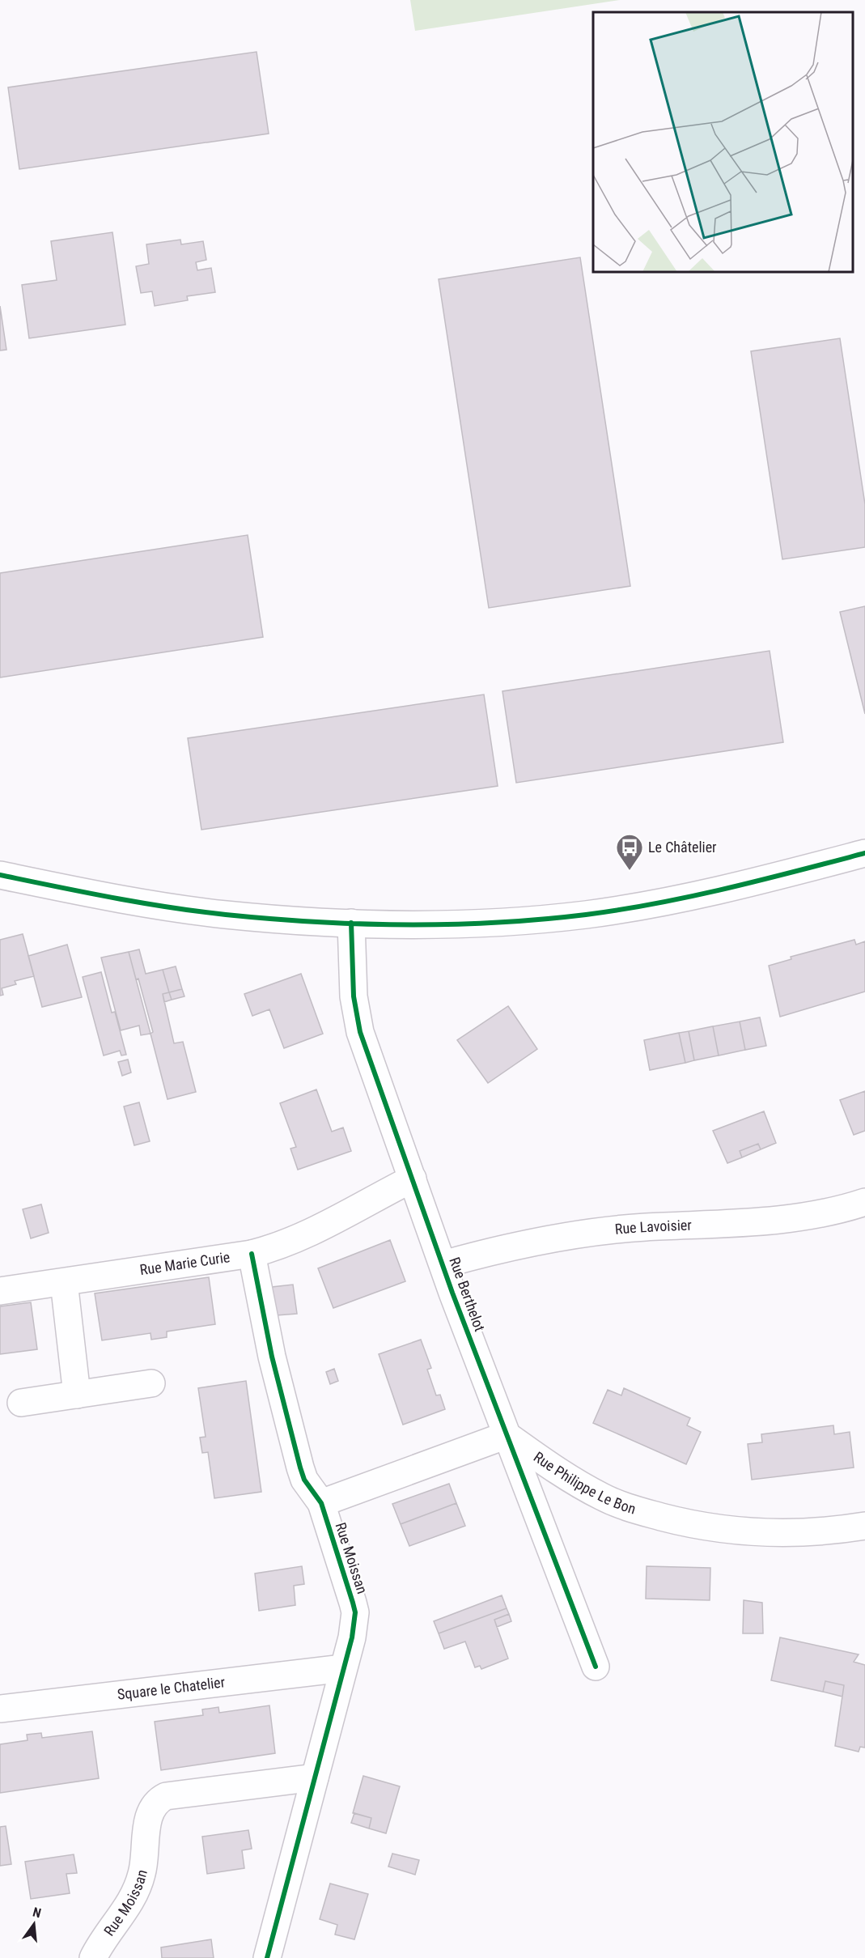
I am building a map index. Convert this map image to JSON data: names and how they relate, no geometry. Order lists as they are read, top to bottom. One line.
{"streets":{"street":["Rue Lavoisier","Rue Marie Curie","Rue Berthelot","Rue Philippe Le Bon","Rue Moissan","Square le Chatelier"]},"crossings":[["Rue Lavoisier","Rue Berthelot"],["Rue Marie Curie","Rue Berthelot"],["Rue Marie Curie","Rue Moissan"],["Rue Berthelot","Rue Philippe Le Bon"],["Rue Moissan","Square le Chatelier"]],"places":{"bus stop":["Le Châtelier"]},"north":"top"}
